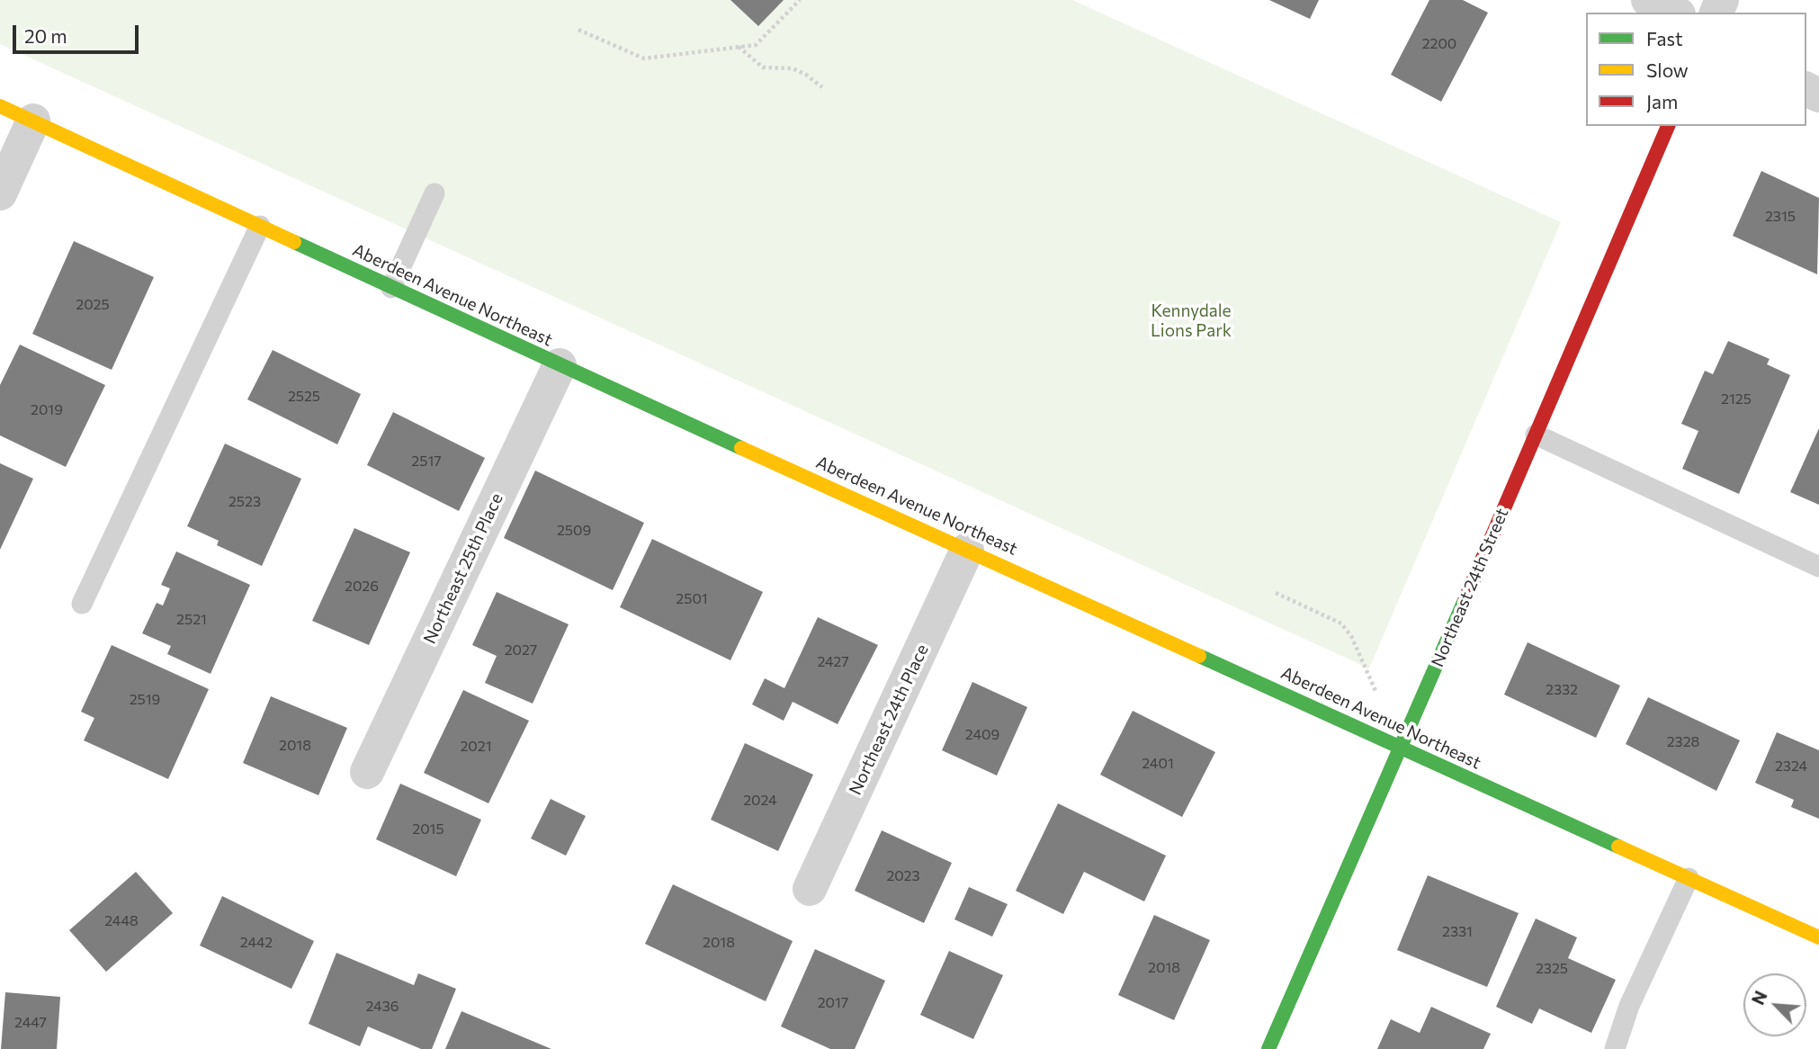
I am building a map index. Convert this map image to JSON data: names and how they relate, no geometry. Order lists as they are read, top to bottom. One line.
{"streets":{"street":["Aberdeen Avenue Northeast","Northeast 25th Place","Northeast 24th Street","Northeast 24th Place"]},"crossings":[["Aberdeen Avenue Northeast","Northeast 25th Place"],["Aberdeen Avenue Northeast","Northeast 24th Street"],["Aberdeen Avenue Northeast","Northeast 24th Place"]],"parks":["Kennydale Lions Park"],"house_numbers":["2200","2315","2025","2525","2125","2019","2517","2523","2509","2026","2501","2521","2027","2427","2332","2519","2409","2328","2018","2021","2401","2324","2024","2015","2023","2448","2331","2442","2018","2018","2325","2017","2436","2447"],"legend":["Fast","Slow","Jam"],"scale_bar":"20 m","north":"top left"}
